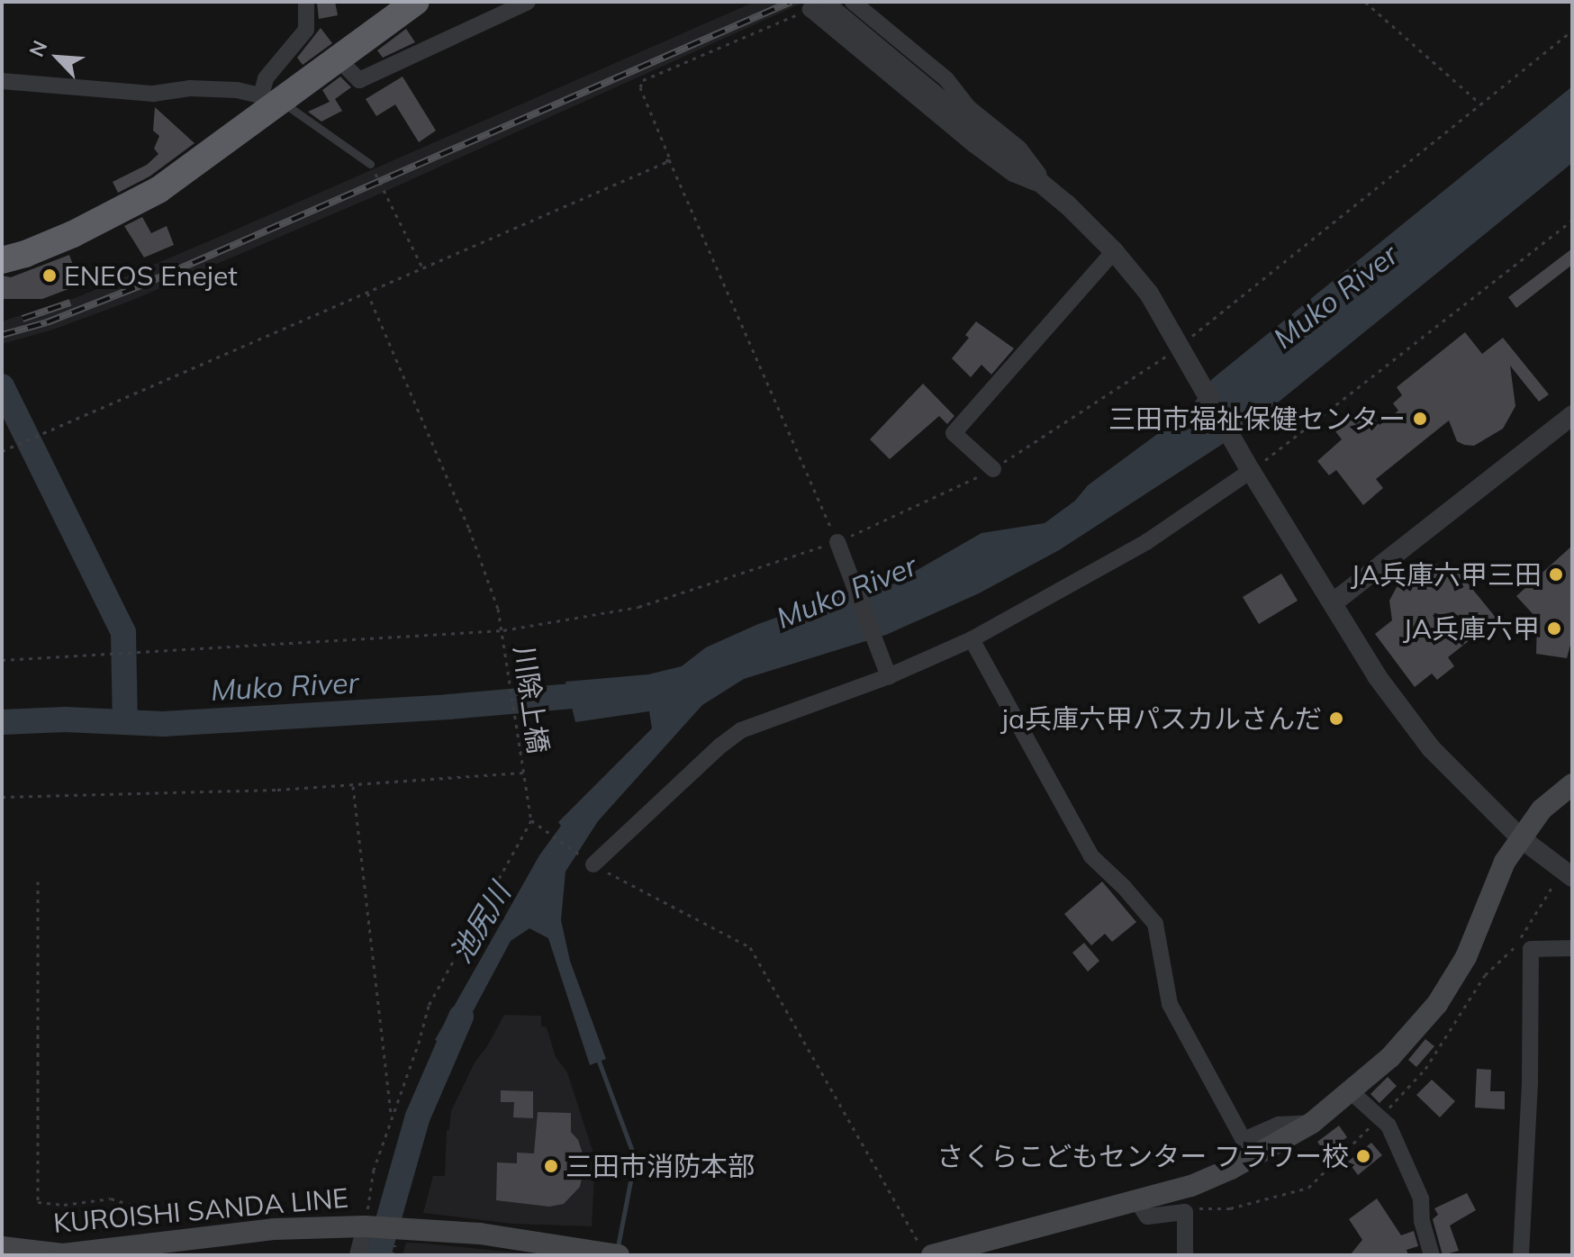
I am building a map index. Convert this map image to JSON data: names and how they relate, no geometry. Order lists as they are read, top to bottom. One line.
{"streets":{"main road":["KUROISHI SANDA LINE"],"path":["川除上橋"]},"water":["Muko River","池尻川"],"places":["ENEOS Enejet","三田市福祉保健センター","JA兵庫六甲三田","JA兵庫六甲","ja兵庫六甲パスカルさんだ","さくらこどもセンター フラワー校","三田市消防本部"],"north":"top left"}
